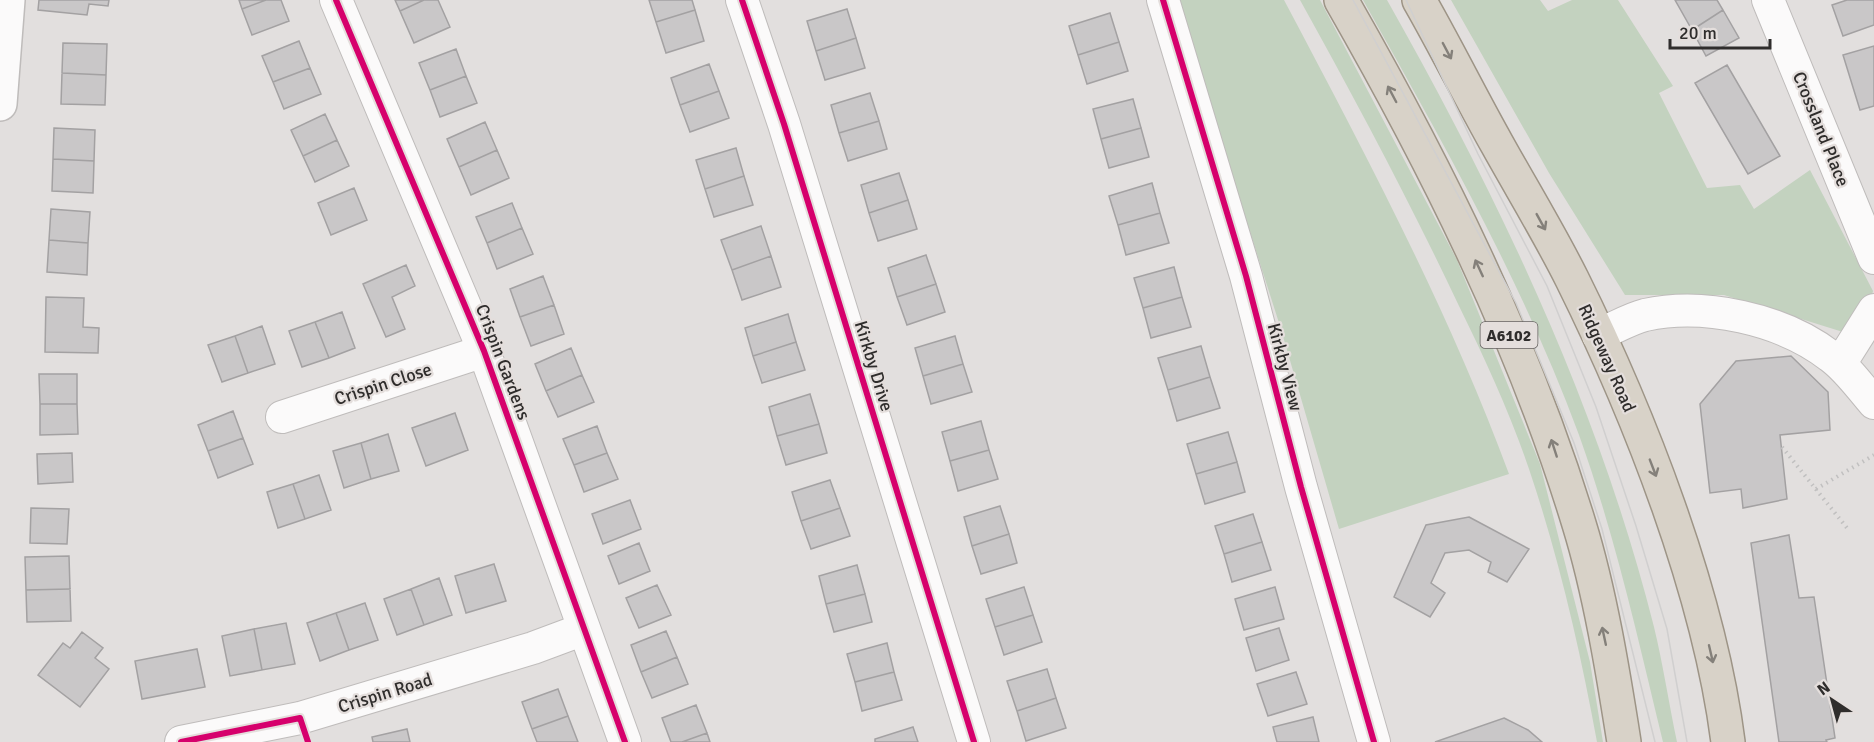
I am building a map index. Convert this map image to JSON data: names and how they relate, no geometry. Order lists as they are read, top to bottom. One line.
{"streets":{"highway":["A6102","Ridgeway Road"],"street":["Crossland Place","Crispin Gardens","Kirkby Drive","Kirkby View","Crispin Close","Crispin Road"]},"crossings":[["Crispin Gardens","Crispin Close"],["Crispin Gardens","Crispin Road"]],"scale_bar":"20 m","north":"top left"}
